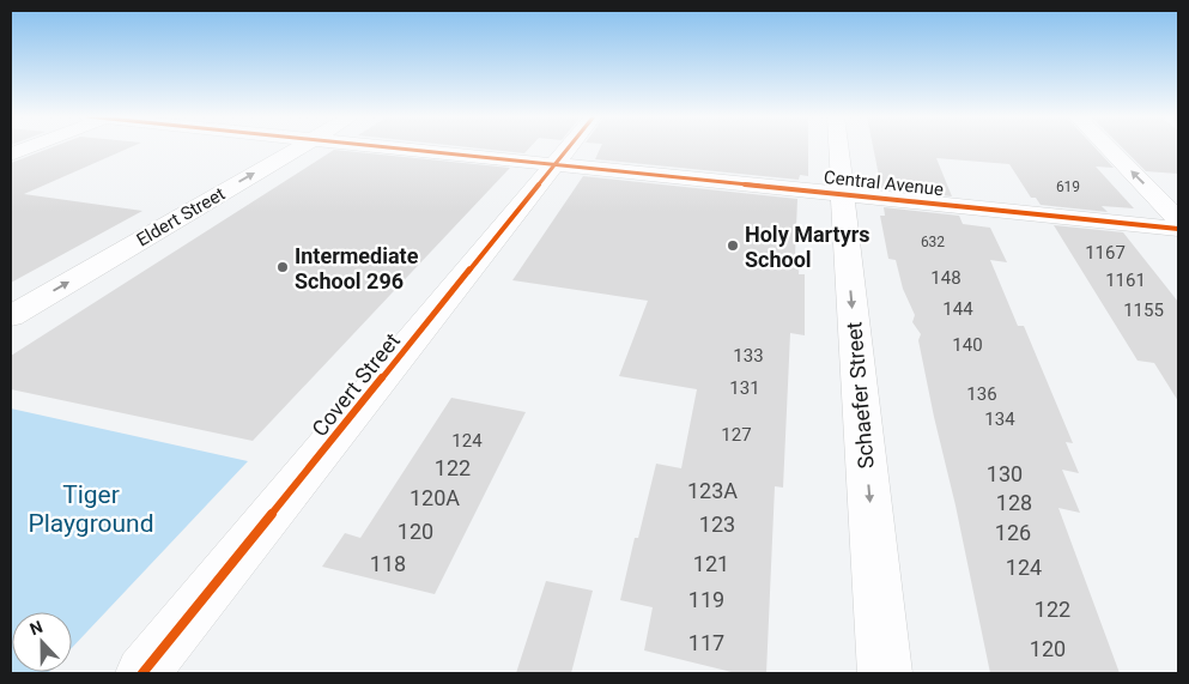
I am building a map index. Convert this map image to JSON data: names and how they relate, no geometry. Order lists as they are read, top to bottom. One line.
{"streets":{"street":["Central Avenue","Eldert Street","Covert Street","Schaefer Street"]},"crossings":[["Central Avenue","Covert Street"],["Central Avenue","Schaefer Street"]],"one_way":["Eldert Street","Schaefer Street"],"parks":["Tiger Playground"],"places":["Holy Martyrs School","Intermediate School 296"],"house_numbers":["619","632","1167","148","1161","144","1155","140","133","131","136","134","127","124","122","130","123A","120A","128","123","120","126","118","121","124","119","122","117","120"],"north":"top"}
